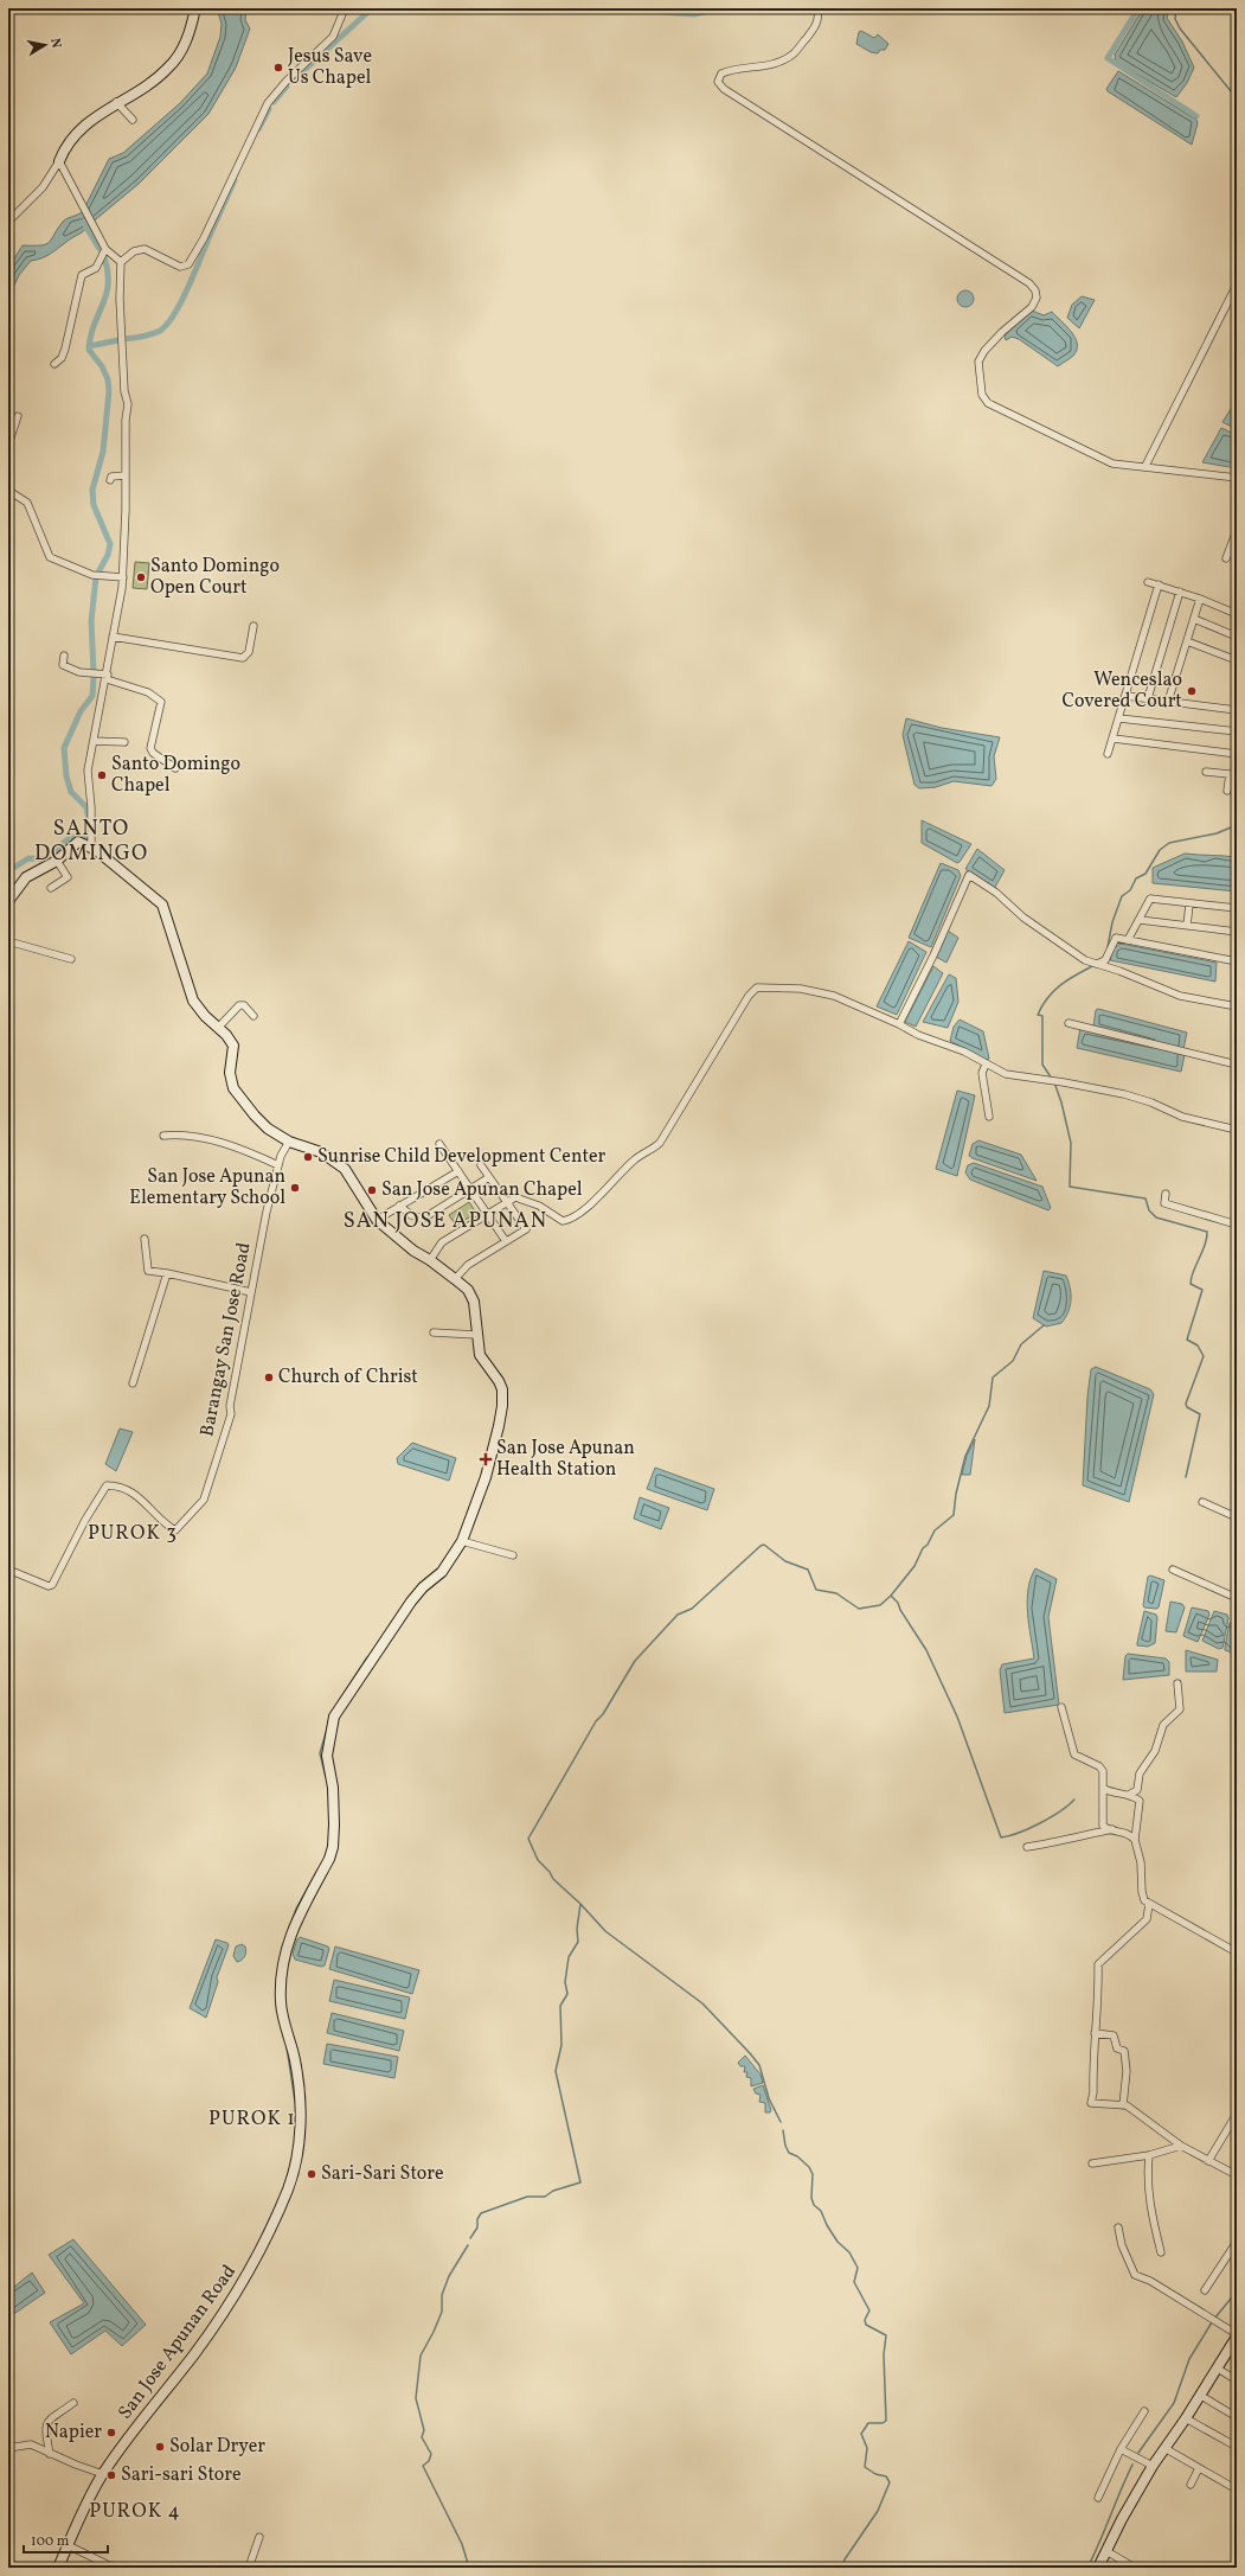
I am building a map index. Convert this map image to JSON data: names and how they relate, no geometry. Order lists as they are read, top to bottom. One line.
{"streets":{"street":["Barangay San Jose Road","San Jose Apunan Road"]},"crossings":[["Barangay San Jose Road","San Jose Apunan Road"]],"districts":["SANTO DOMINGO","SAN JOSE APUNAN","PUROK 3","PUROK 1","PUROK 4"],"places":{"other":["Jesus Save Us Chapel","Santo Domingo Open Court","Wenceslao Covered Court","Santo Domingo Chapel","Sunrise Child Development Center","San Jose Apunan Elementary School","San Jose Apunan Chapel","Church of Christ","Sari-Sari Store","Napier","Solar Dryer","Sari-sari Store"],"health":["San Jose Apunan Health Station"]},"scale_bar":"100 m","north":"right"}
